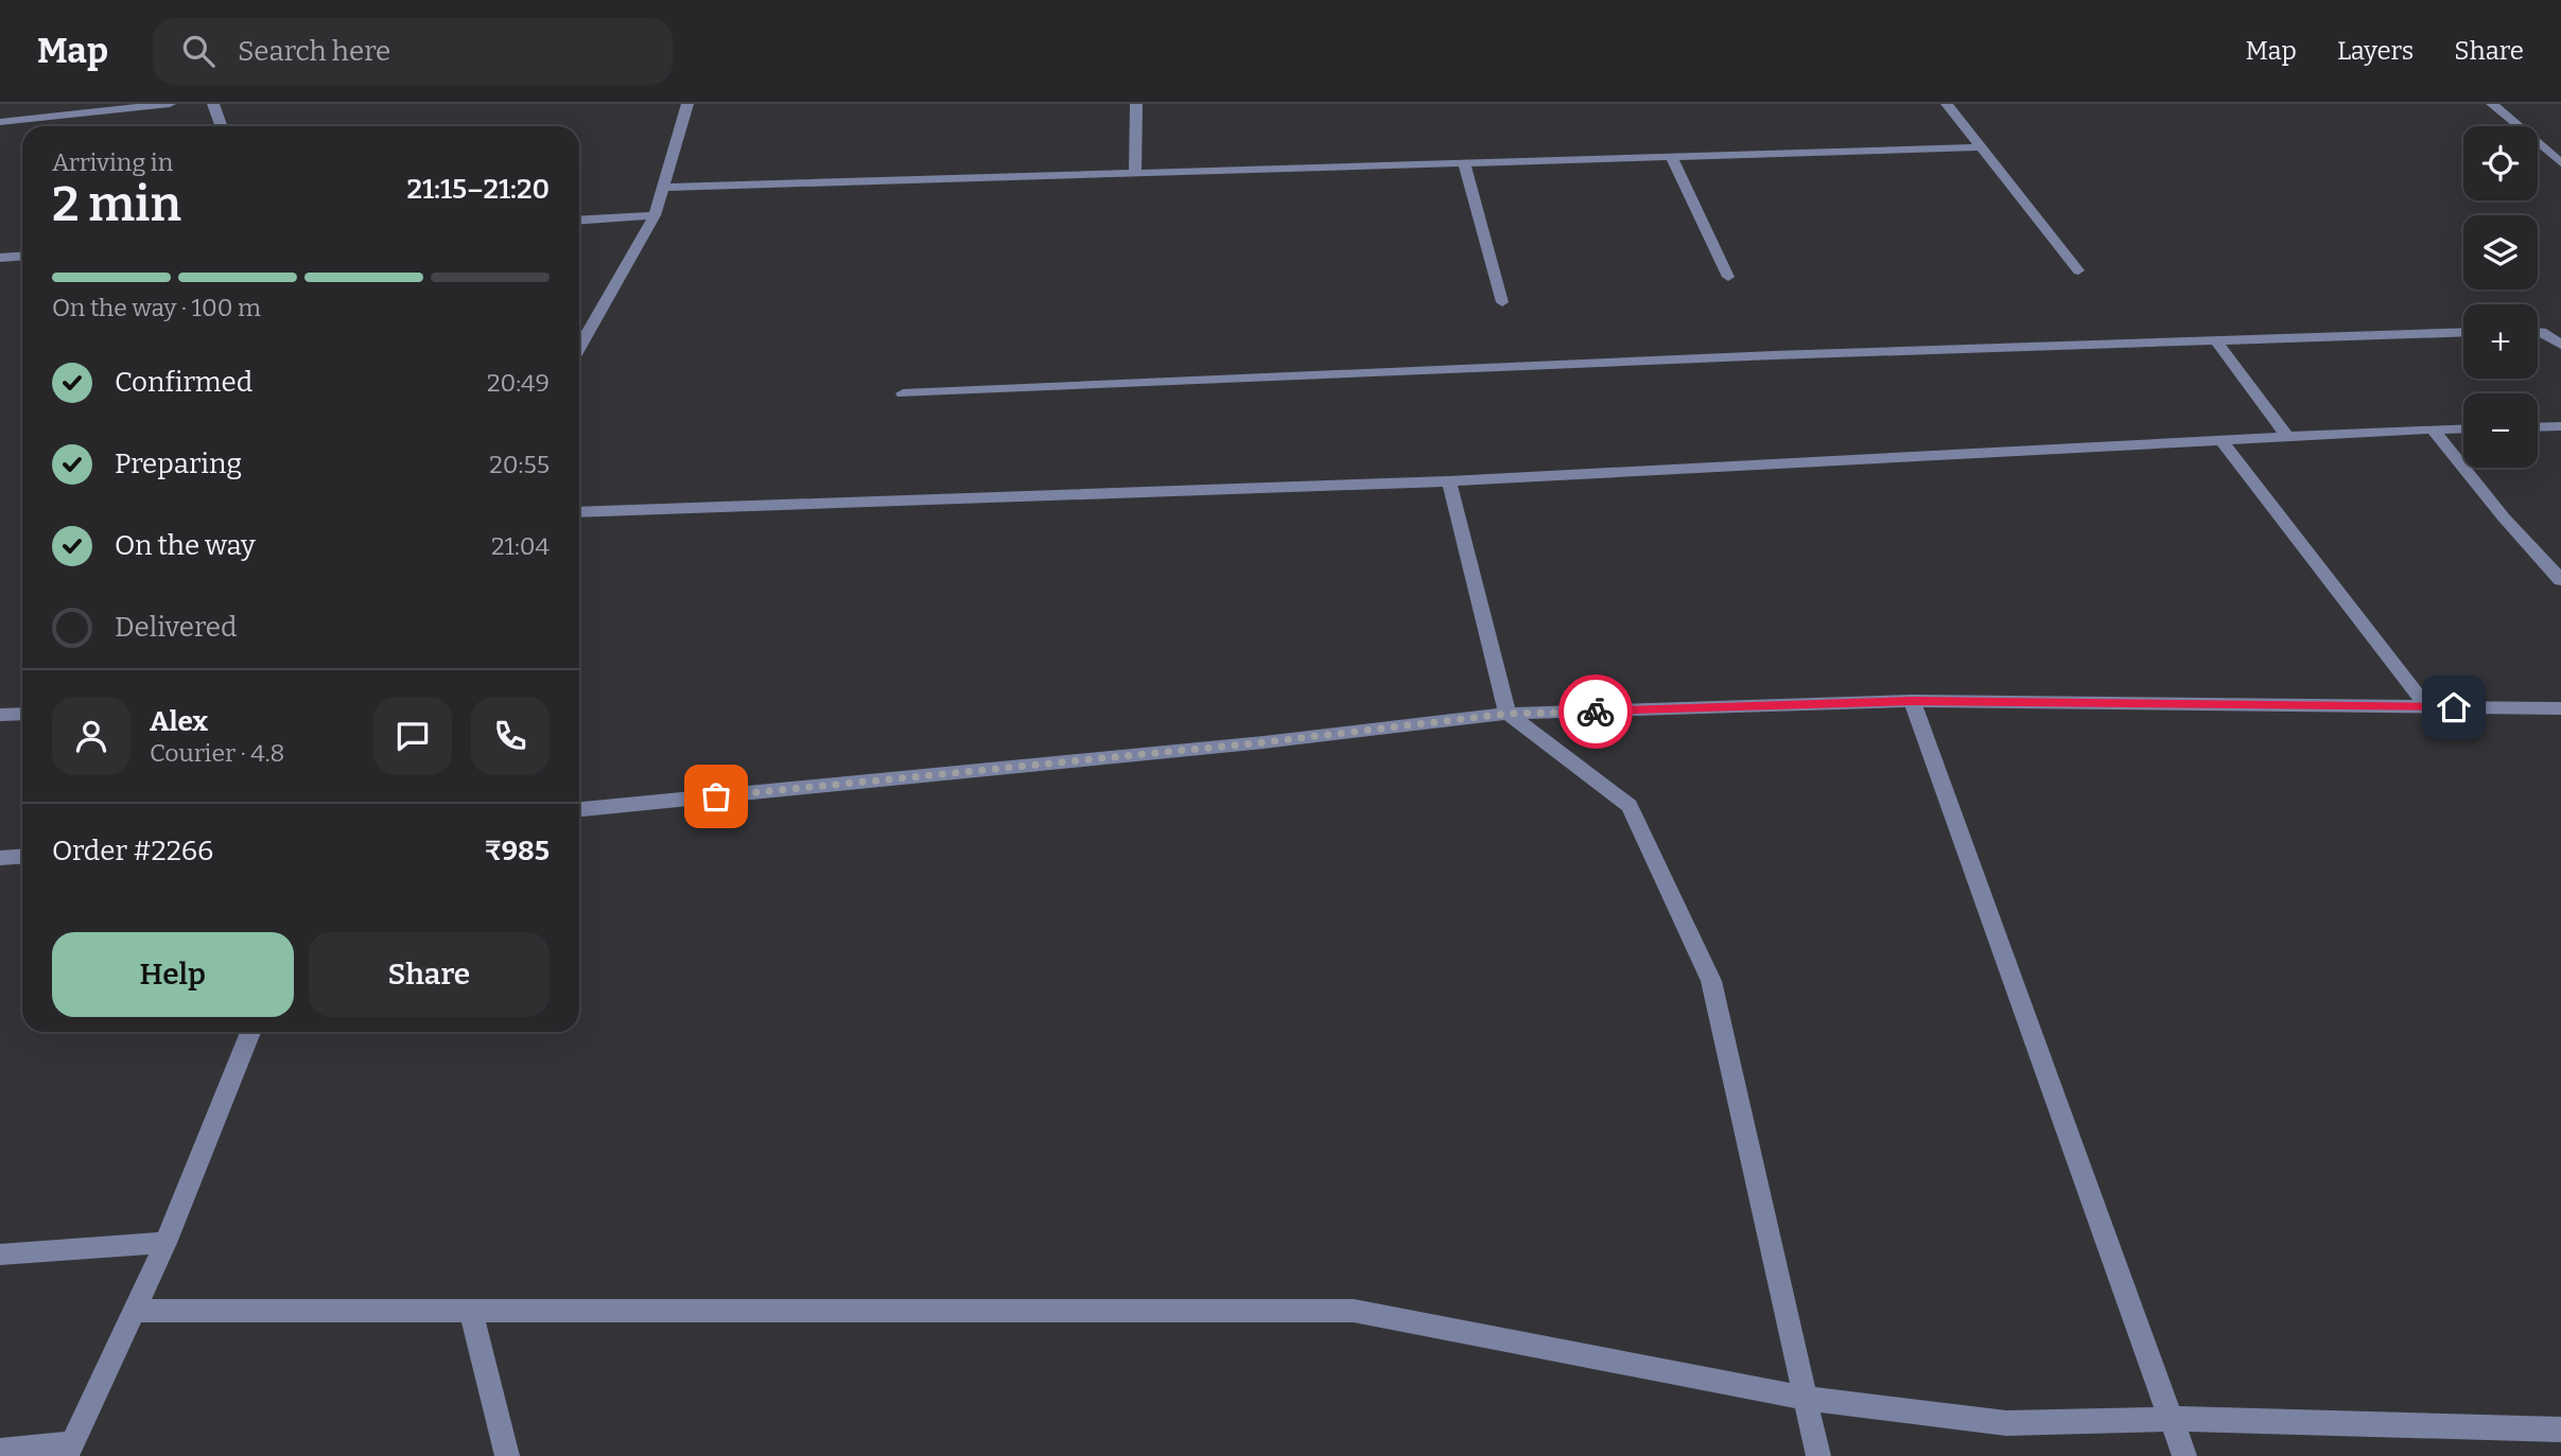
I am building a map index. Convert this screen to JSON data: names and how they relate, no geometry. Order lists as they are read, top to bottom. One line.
{"page":{"header":"Map","search":"Search here","nav":["Map","Layers","Share"],"map_buttons":["+","−"],"heading":["2 min","Arriving in","21:15–21:20"],"panel":["Alex","Courier · 4.8","Order #2266","₹985"],"bar":"On the way · 100 m","list":[["Confirmed","20:49"],["Preparing","20:55"],["On the way","21:04"],"Delivered"],"buttons":["Help","Share"]}}
